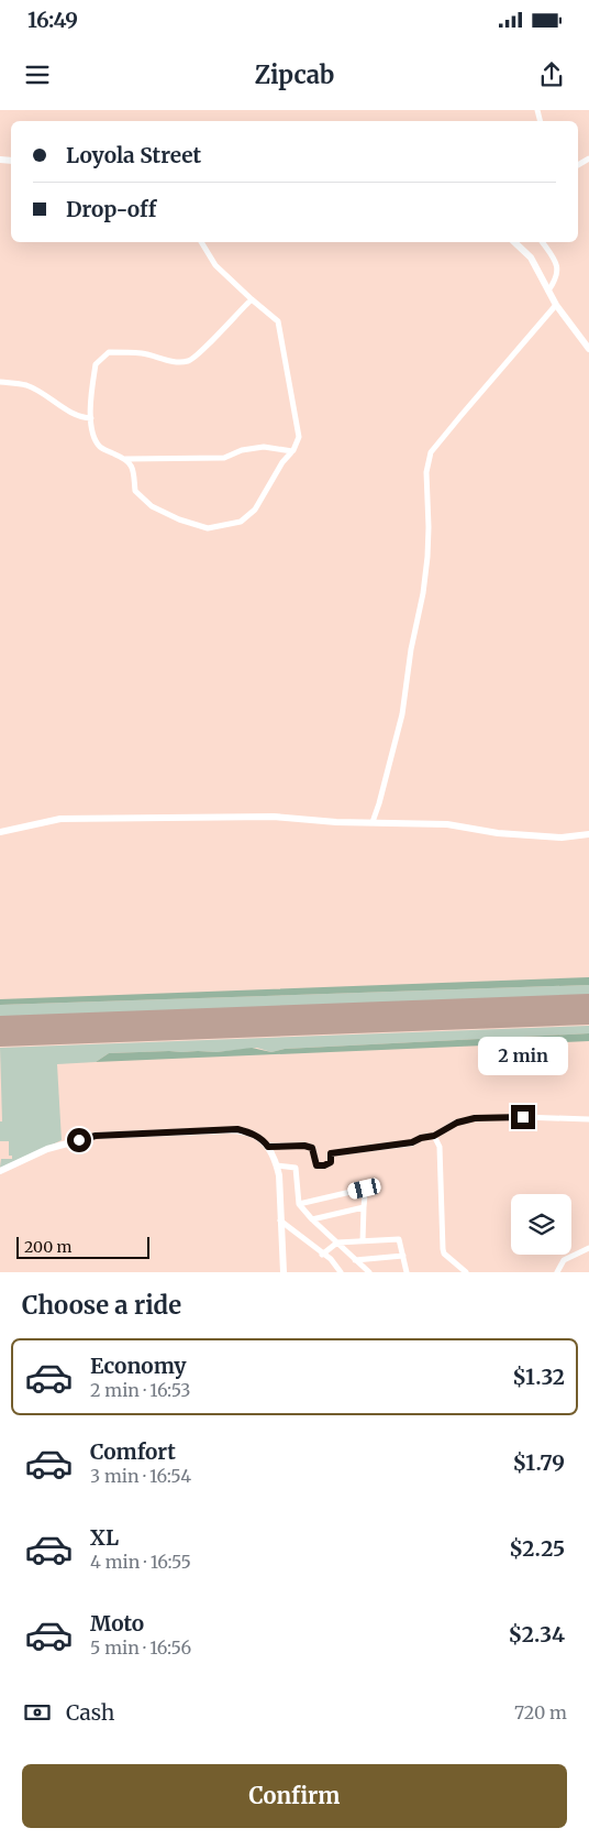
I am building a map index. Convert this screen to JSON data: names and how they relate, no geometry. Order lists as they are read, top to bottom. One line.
{"scale_bar":"200 m","page":{"status":"16:49","header":"Zipcab","banner":["Loyola Street","Drop-off"],"bubble":"2 min","scale":"200 m","heading":"Choose a ride","list":[{"name":"Economy","note":"2 min · 16:53","value":"$1.32"},{"name":"Comfort","note":"3 min · 16:54","value":"$1.79"},{"name":"XL","note":"4 min · 16:55","value":"$2.25"},{"name":"Moto","note":"5 min · 16:56","value":"$2.34"}],"pay":["Cash","720 m"],"buttons":"Confirm"}}
